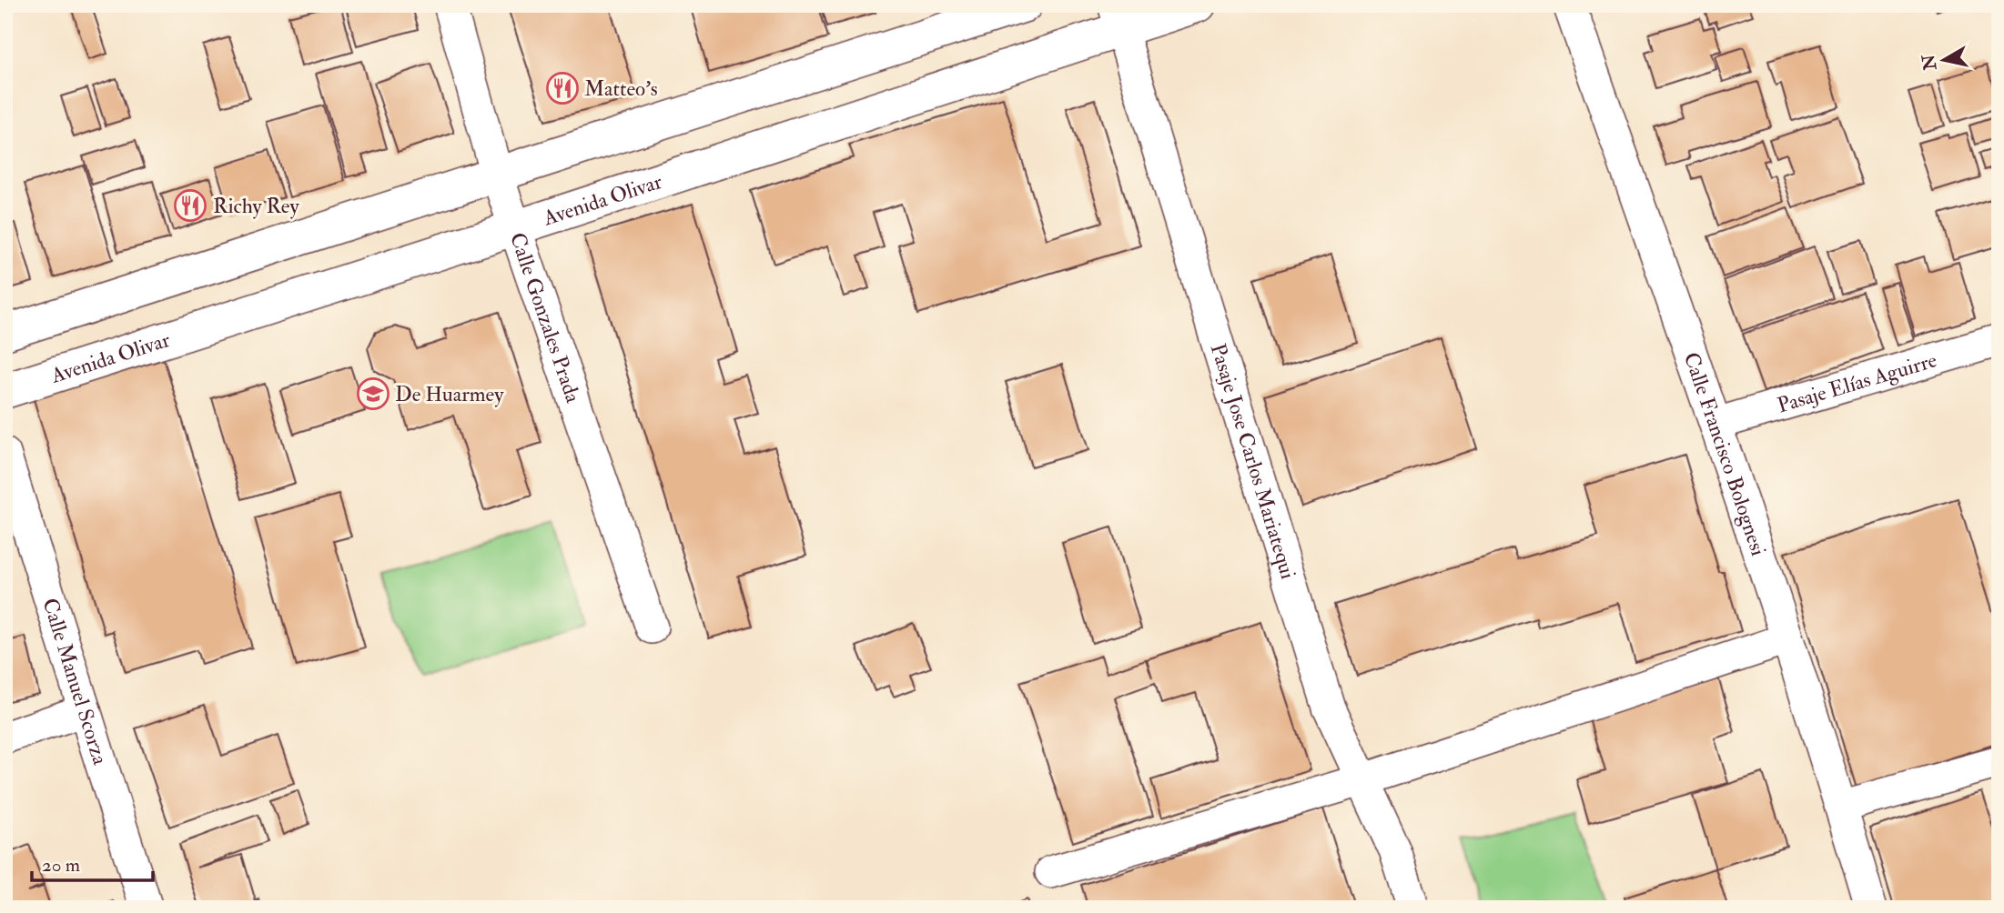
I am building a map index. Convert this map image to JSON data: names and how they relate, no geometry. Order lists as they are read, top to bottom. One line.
{"streets":{"street":["Avenida Olivar","Calle Gonzales Prada","Pasaje Elías Aguirre","Calle Francisco Bolognesi","Pasaje Jose Carlos Mariatequi","Calle Manuel Scorza"]},"crossings":[["Avenida Olivar","Calle Gonzales Prada"],["Avenida Olivar","Pasaje Jose Carlos Mariatequi"],["Pasaje Elías Aguirre","Calle Francisco Bolognesi"]],"places":{"restaurant":["Matteo's","Richy Rey"],"school or university":["De Huarmey"]},"scale_bar":"20 m","north":"left"}
